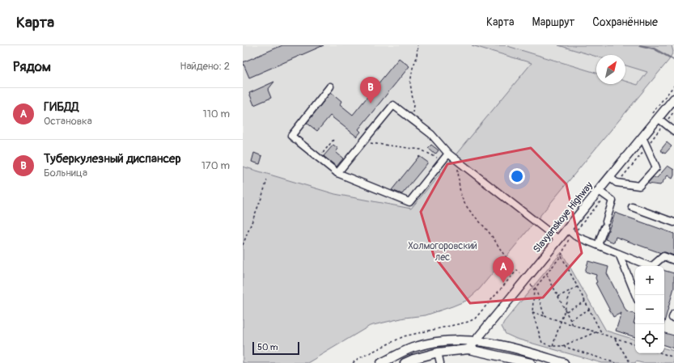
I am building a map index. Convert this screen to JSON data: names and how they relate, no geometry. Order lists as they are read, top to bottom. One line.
{"streets":{"main road":["Slavyanskoye Highway"]},"parks":["Холмогоровский лес"],"scale_bar":"50 m","north":"top right","page":{"header":"Карта","nav":["Карта","Маршрут","Сохранённые"],"heading":["Рядом","Найдено: 2"],"pins":["B","A"],"list":[{"mark":"A","name":"ГИБДД","note":"Остановка","value":"110 m"},{"mark":"B","name":"Туберкулезный диспансер","note":"Больница","value":"170 m"}],"map_buttons":["+","−"],"scale":"50 m"}}
